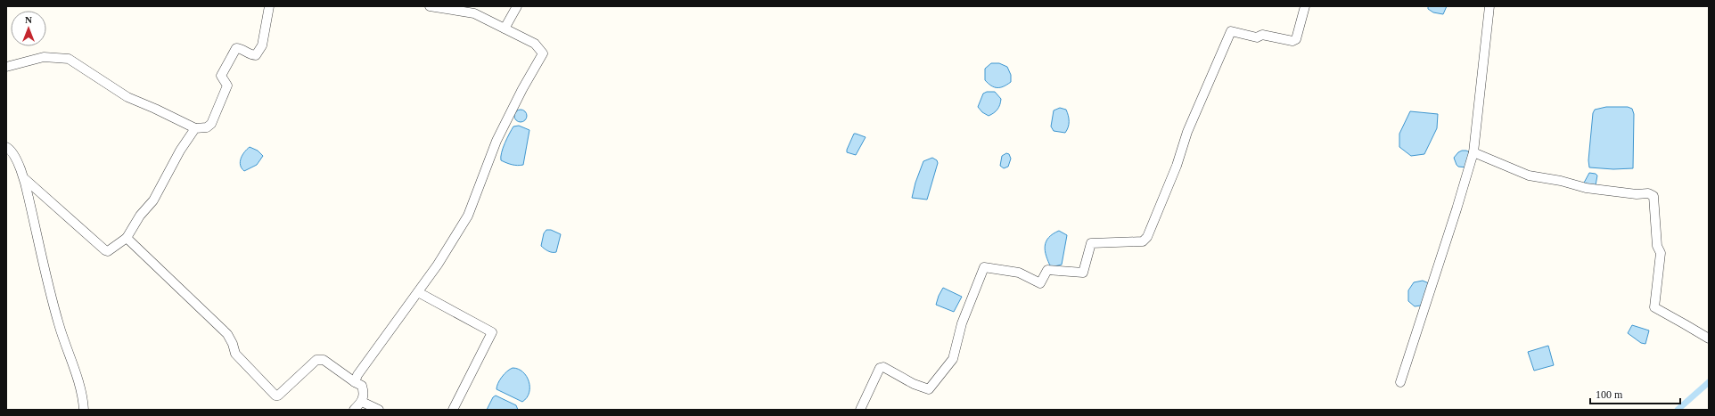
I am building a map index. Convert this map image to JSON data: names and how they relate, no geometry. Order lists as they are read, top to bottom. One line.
{"scale_bar":"100 m","north":"top"}
